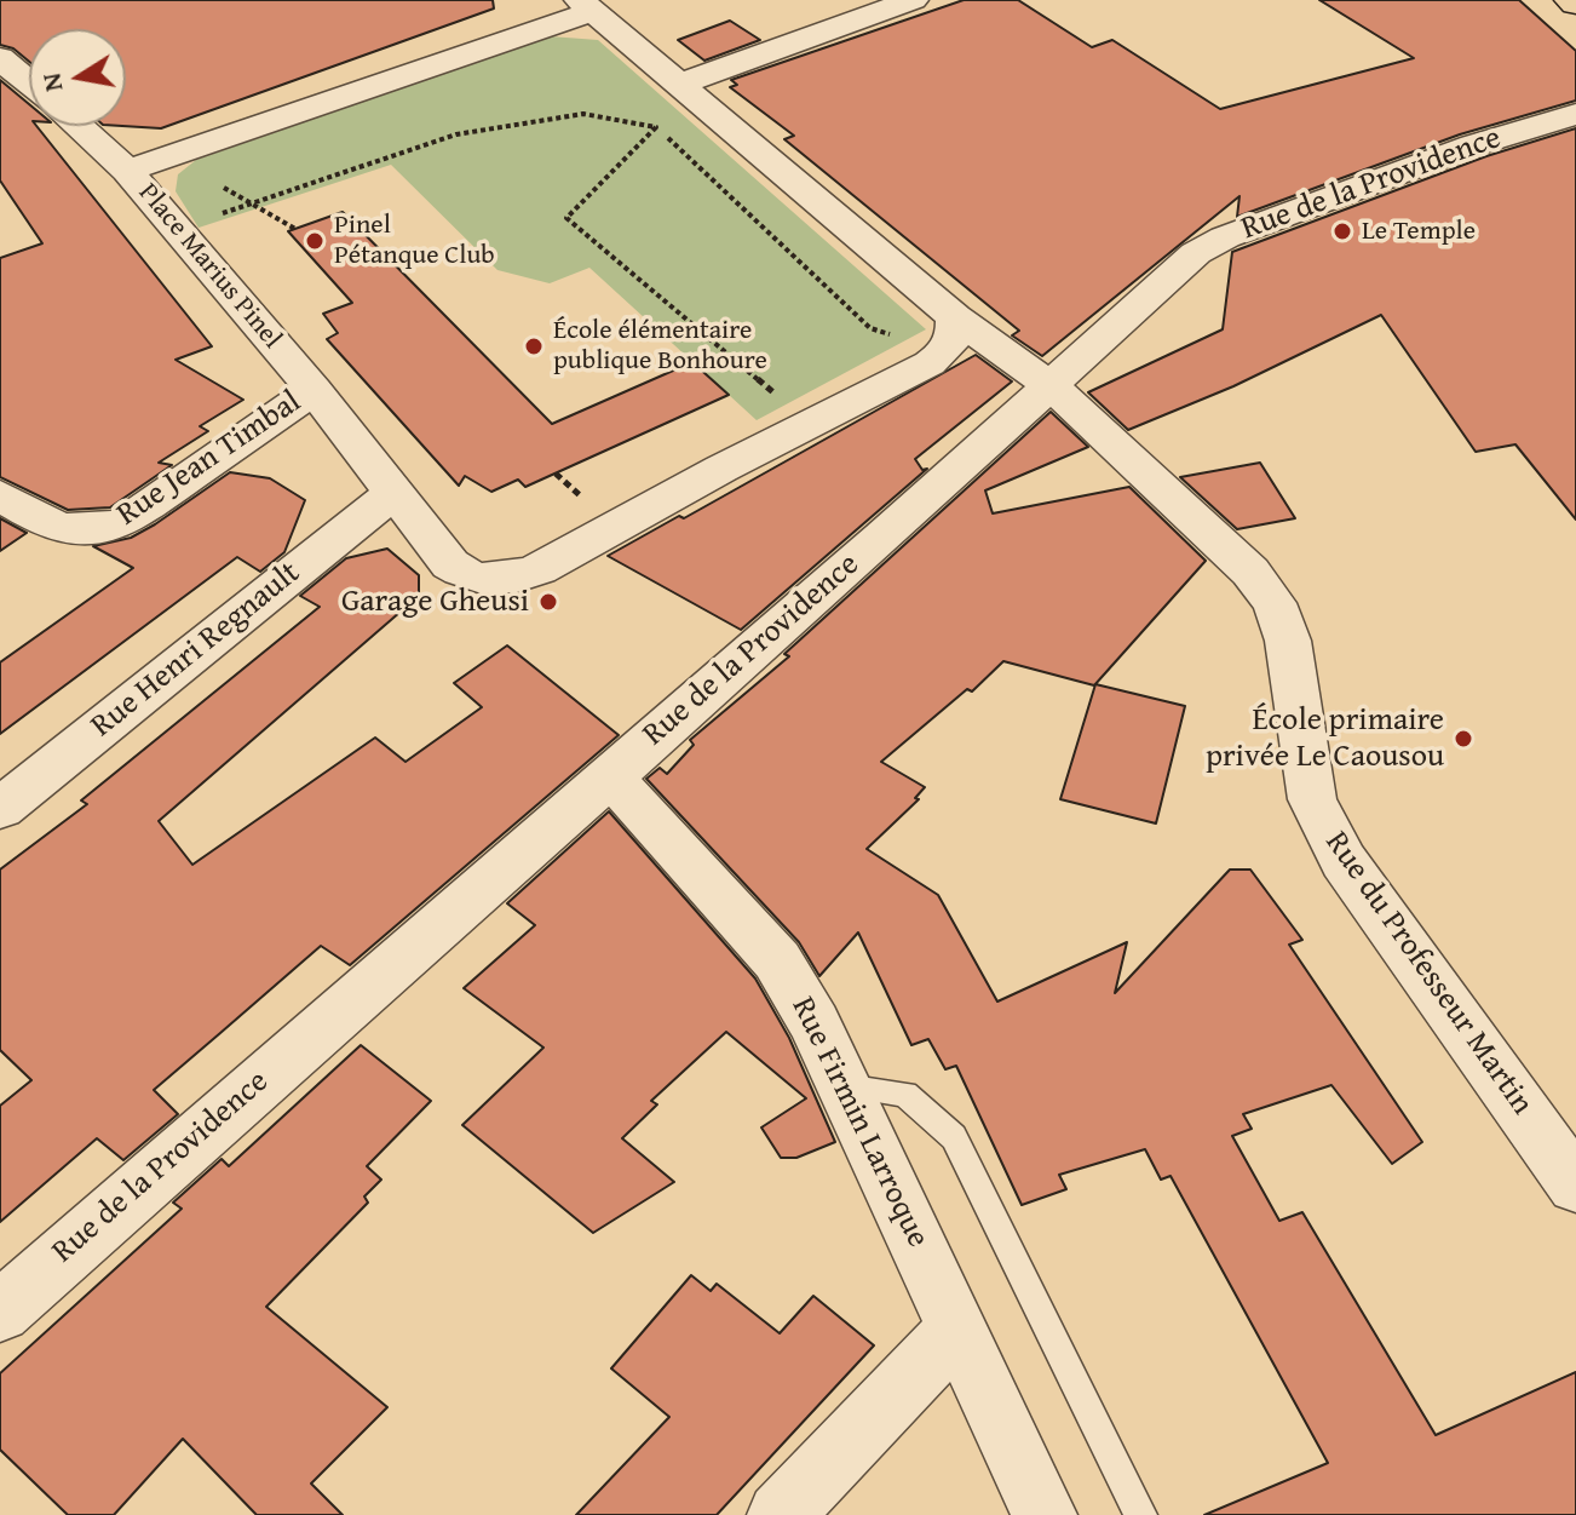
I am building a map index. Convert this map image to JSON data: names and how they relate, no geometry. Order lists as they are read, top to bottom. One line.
{"streets":{"street":["Rue de la Providence","Place Marius Pinel","Rue Jean Timbal","Rue Henri Regnault","Rue du Professeur Martin","Rue Firmin Larroque"]},"crossings":[["Rue de la Providence","Place Marius Pinel"],["Rue de la Providence","Rue du Professeur Martin"],["Rue de la Providence","Rue Firmin Larroque"],["Place Marius Pinel","Rue Jean Timbal"],["Place Marius Pinel","Rue Henri Regnault"],["Place Marius Pinel","Rue du Professeur Martin"]],"places":["Le Temple","Pinel Pétanque Club","École élémentaire publique Bonhoure","Garage Gheusi","École primaire privée Le Caousou"],"north":"left"}
